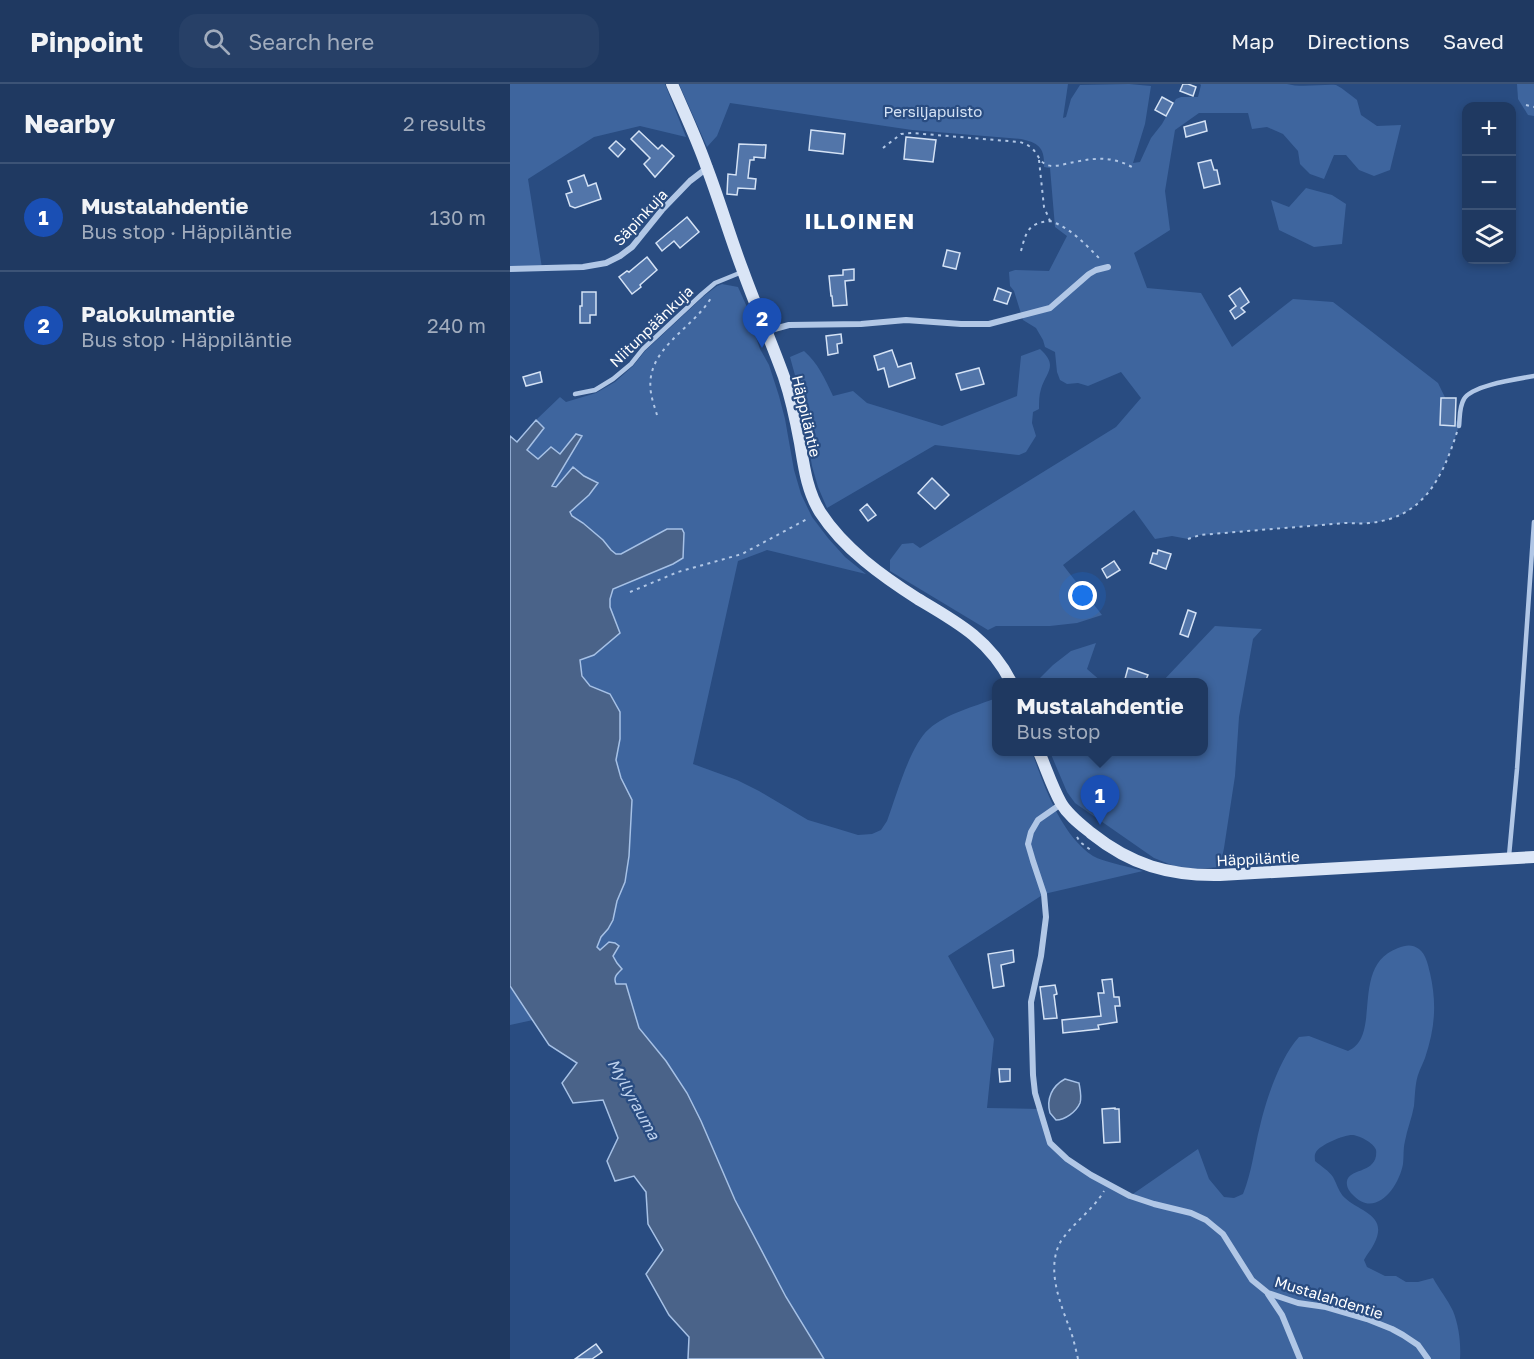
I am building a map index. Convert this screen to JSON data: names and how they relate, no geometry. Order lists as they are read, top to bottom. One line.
{"streets":{"street":["Säpinkuja","Häppiläntie","Mustalahdentie"],"lane":["Niitunpäänkuja"]},"crossings":[["Säpinkuja","Häppiläntie"],["Niitunpäänkuja","Häppiläntie"],["Häppiläntie","Mustalahdentie"]],"districts":["ILLOINEN"],"water":["Myllyrauma"],"parks":["Persiljapuisto"],"page":{"header":"Pinpoint","search":"Search here","nav":["Map","Directions","Saved"],"heading":["Nearby","2 results"],"map_buttons":["+","−"],"list":[{"mark":"1","name":"Mustalahdentie","note":"Bus stop · Häppiläntie","value":"130 m"},{"mark":"2","name":"Palokulmantie","note":"Bus stop · Häppiläntie","value":"240 m"}],"pins":["2","1"],"popup":["Mustalahdentie","Bus stop"]}}
